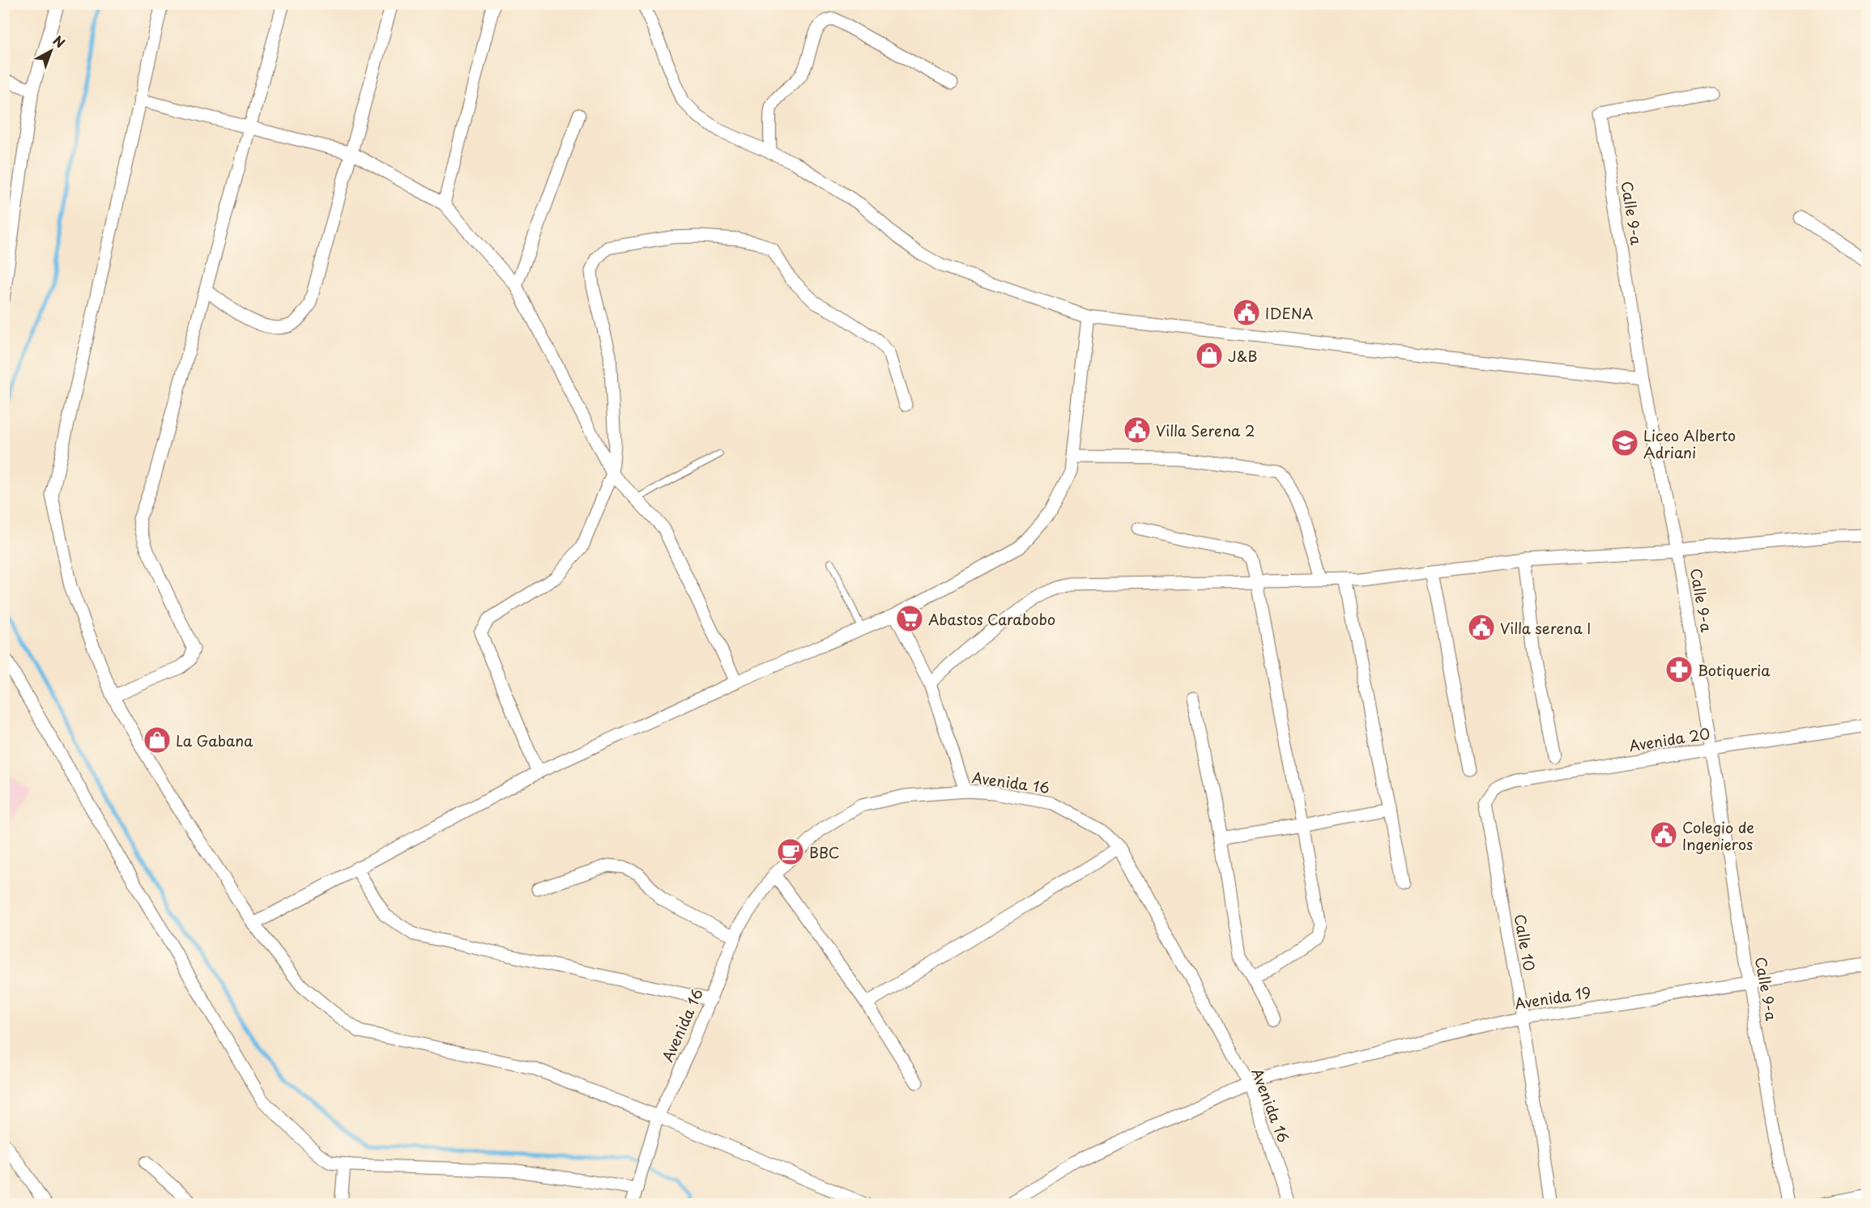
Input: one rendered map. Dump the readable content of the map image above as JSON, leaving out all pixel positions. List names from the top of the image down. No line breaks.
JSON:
{"streets":{"street":["Calle 9-a","Avenida 20","Avenida 16","Calle 10","Avenida 19"]},"crossings":[["Calle 9-a","Avenida 20"],["Calle 9-a","Avenida 19"],["Avenida 20","Calle 10"],["Avenida 16","Avenida 19"],["Calle 10","Avenida 19"]],"places":{"public building":["IDENA","Villa Serena 2","Villa serena I","Colegio de Ingenieros"],"shop":["J&B","La Gabana"],"school or university":["Liceo Alberto Adriani"],"supermarket":["Abastos Carabobo"],"pharmacy":["Botiqueria"],"cafe":["BBC"]},"north":"top right"}
